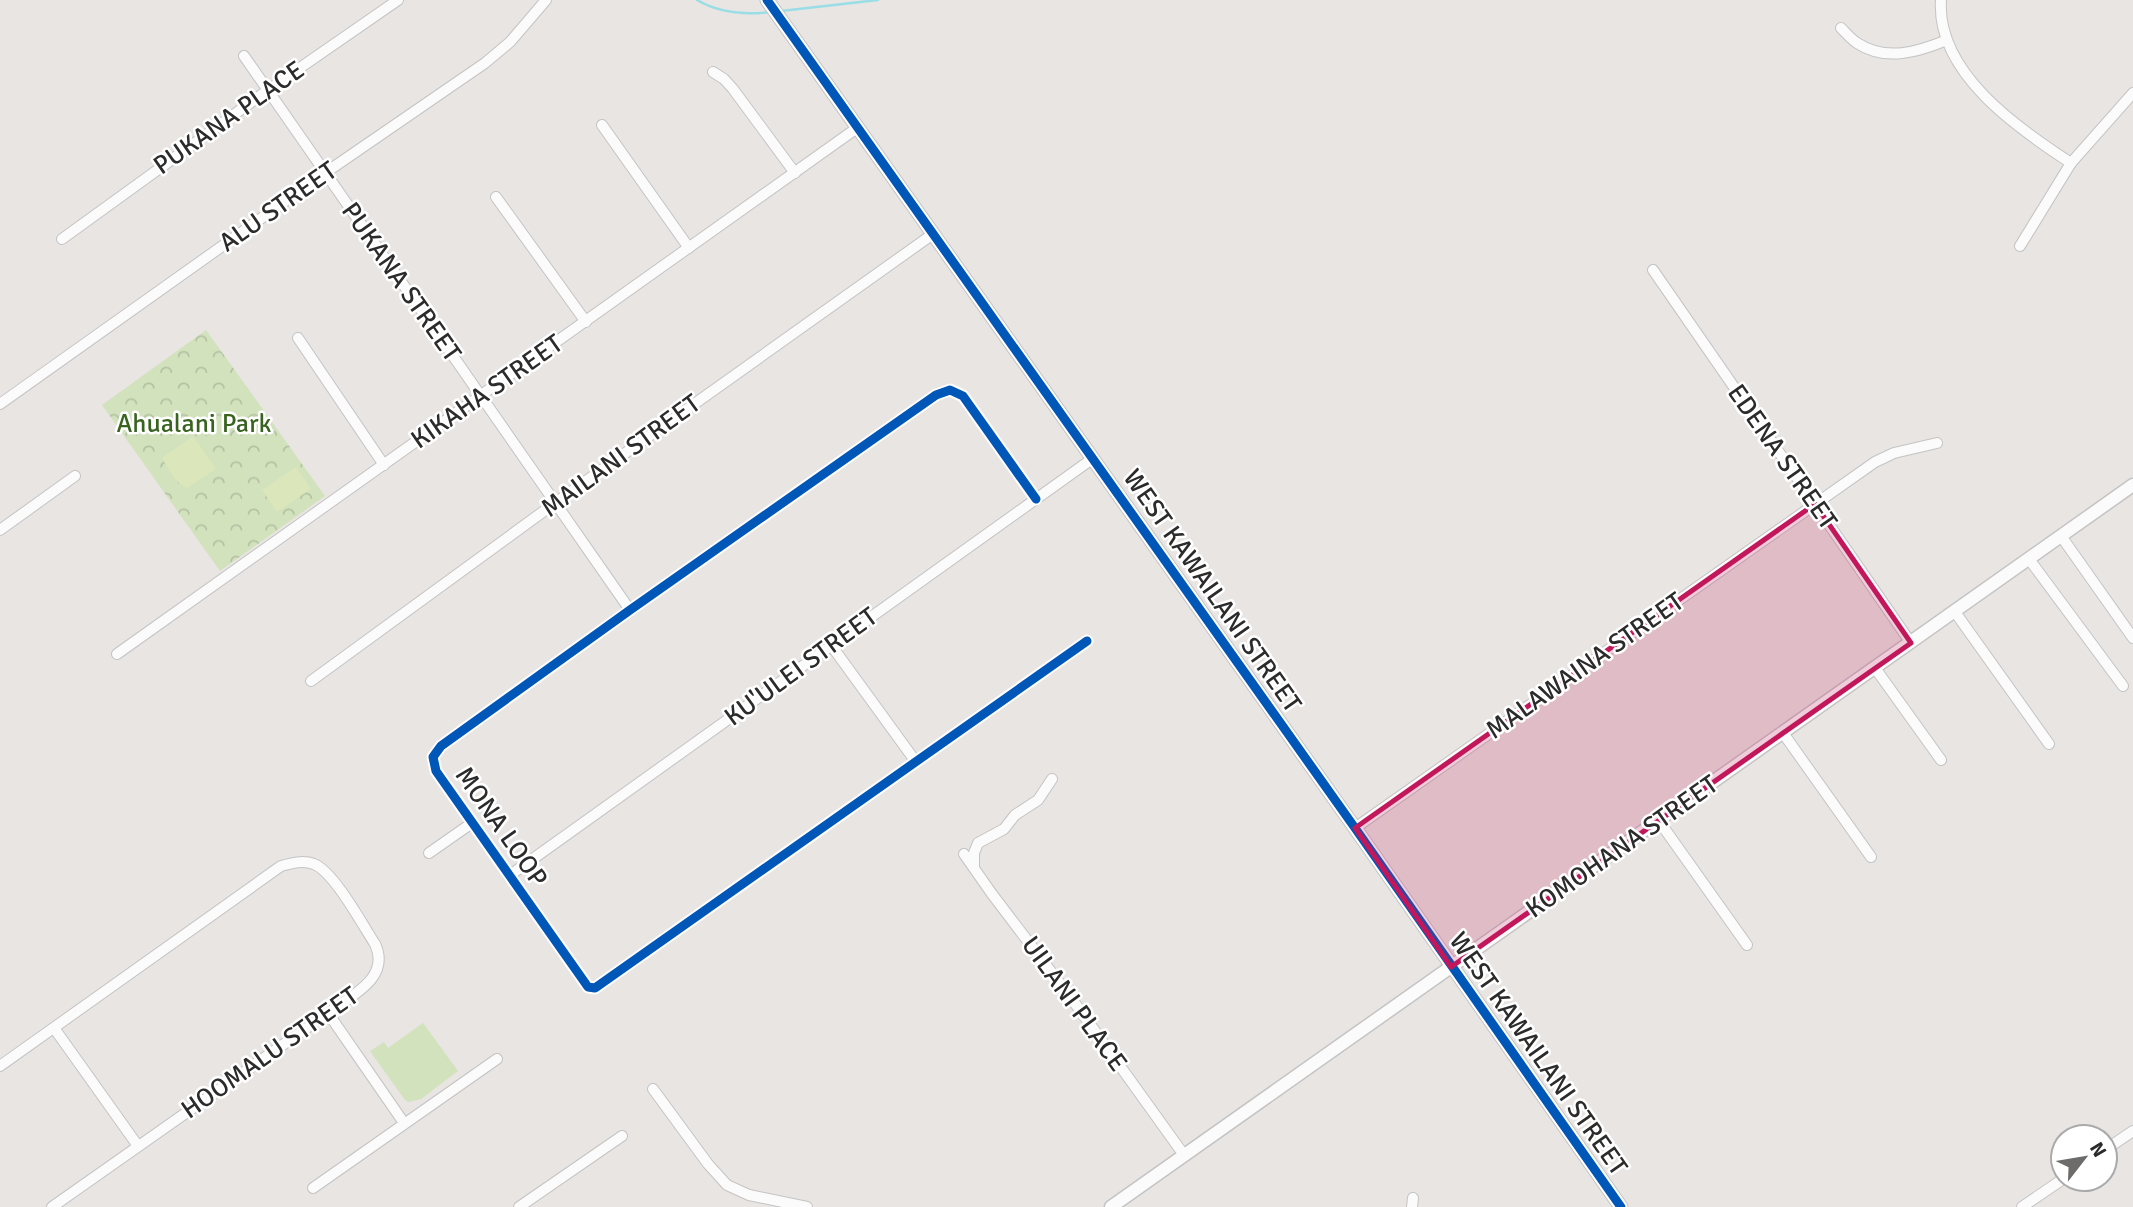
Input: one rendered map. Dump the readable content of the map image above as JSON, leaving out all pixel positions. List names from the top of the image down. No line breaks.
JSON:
{"streets":{"street":["PUKANA PLACE","ALU STREET","PUKANA STREET","KIKAHA STREET","MAILANI STREET","EDENA STREET","WEST KAWAILANI STREET","MALAWAINA STREET","KU'ULEI STREET","MONA LOOP","KOMOHANA STREET","UILANI PLACE","HOOMALU STREET"]},"crossings":[["PUKANA PLACE","PUKANA STREET"],["ALU STREET","PUKANA STREET"],["PUKANA STREET","KIKAHA STREET"],["PUKANA STREET","MAILANI STREET"],["PUKANA STREET","MONA LOOP"],["KIKAHA STREET","WEST KAWAILANI STREET"],["MAILANI STREET","WEST KAWAILANI STREET"],["EDENA STREET","MALAWAINA STREET"],["EDENA STREET","KOMOHANA STREET"],["WEST KAWAILANI STREET","MALAWAINA STREET"],["WEST KAWAILANI STREET","KU'ULEI STREET"],["WEST KAWAILANI STREET","KOMOHANA STREET"],["KU'ULEI STREET","MONA LOOP"],["KOMOHANA STREET","UILANI PLACE"]],"parks":["Ahualani Park"],"north":"top right"}
